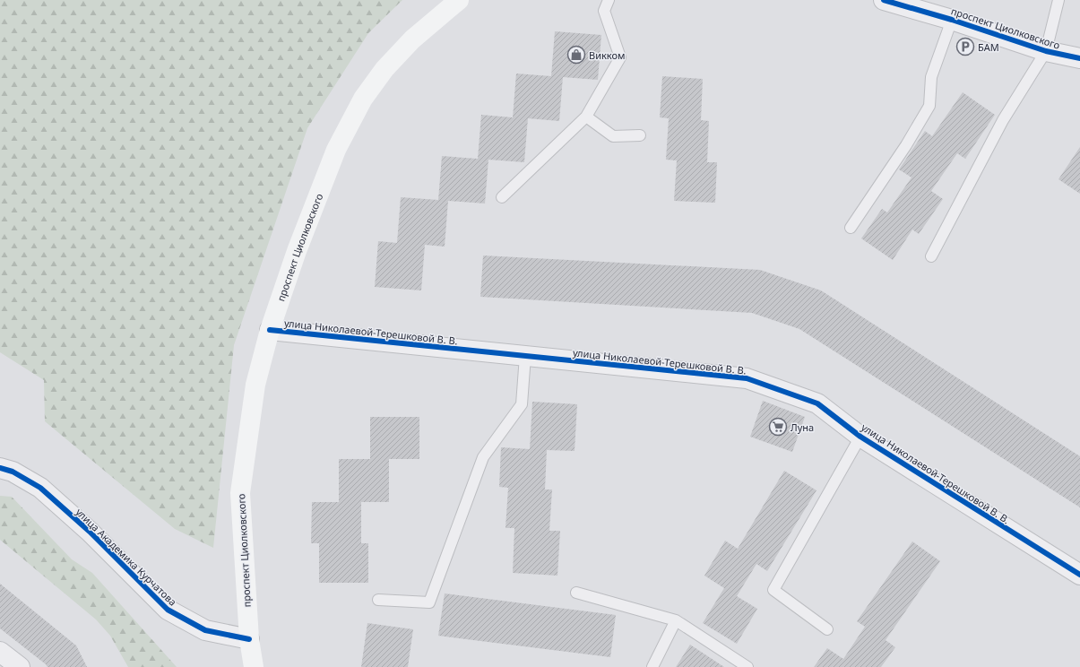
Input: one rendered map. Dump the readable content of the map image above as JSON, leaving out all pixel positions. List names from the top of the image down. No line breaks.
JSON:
{"streets":{"main road":["проспект Циолковского"],"street":["улица Николаевой-Терешковой В. В.","улица Академика Курчатова"]},"crossings":[["проспект Циолковского","улица Николаевой-Терешковой В. В."],["проспект Циолковского","улица Академика Курчатова"]],"places":{"parking":["БАМ"],"shop":["Викком"],"supermarket":["Луна"]}}
